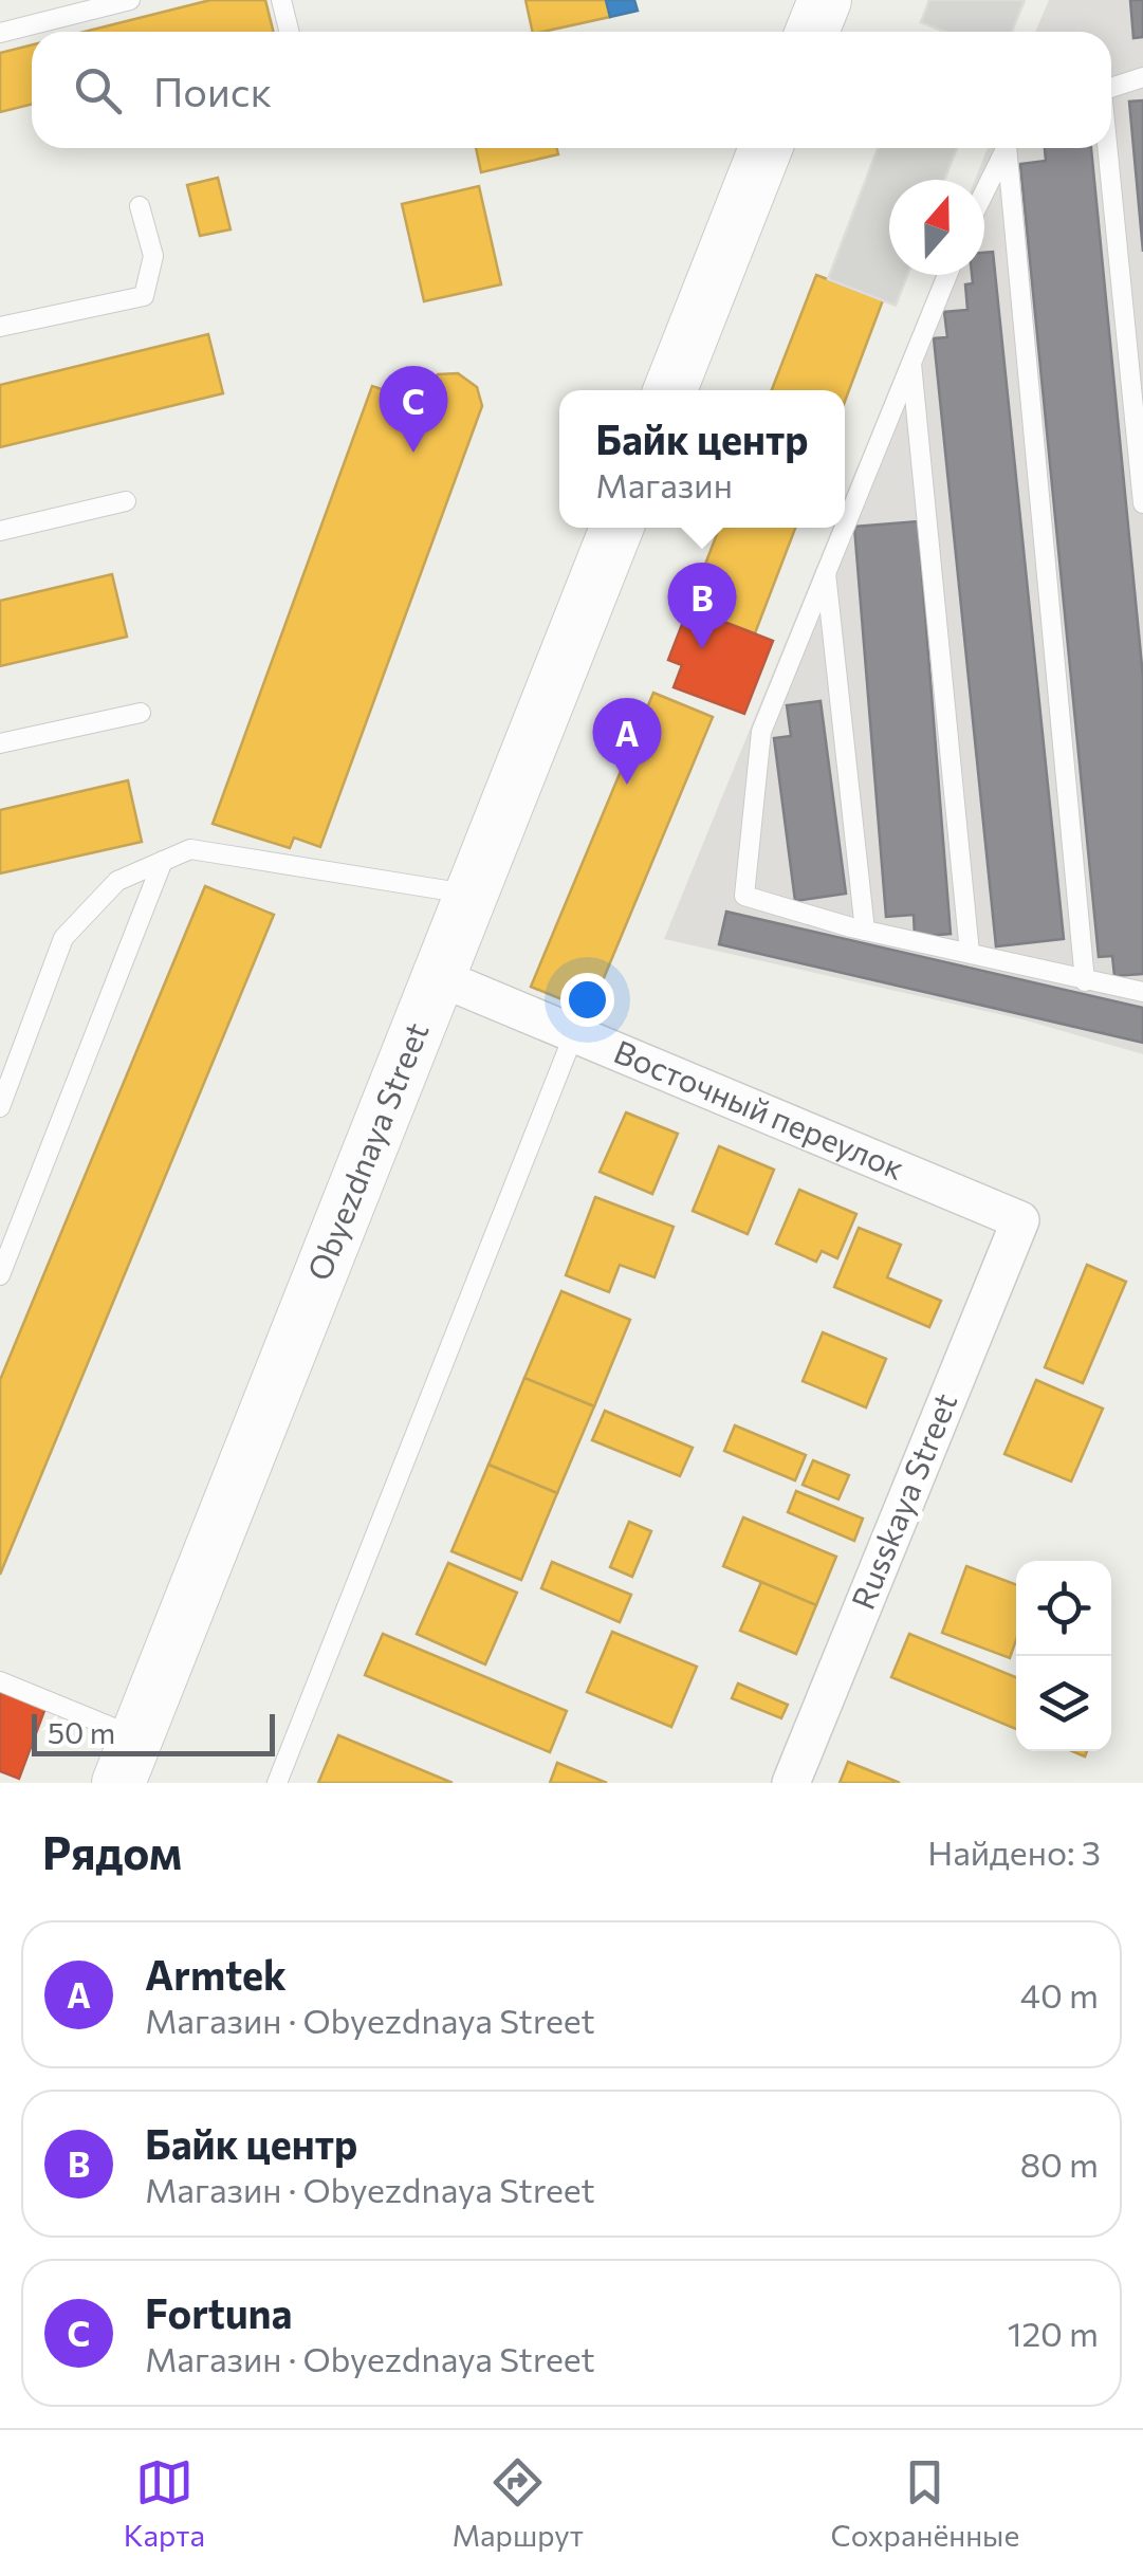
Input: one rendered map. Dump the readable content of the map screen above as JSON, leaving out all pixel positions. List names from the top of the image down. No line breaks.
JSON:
{"streets":{"main road":["Obyezdnaya Street"],"street":["Восточный переулок","Russkaya Street"]},"crossings":[["Восточный переулок","Obyezdnaya Street"],["Восточный переулок","Russkaya Street"]],"scale_bar":"50 m","north":"top","page":{"search":"Поиск","pins":["C","B","A"],"popup":["Байк центр","Магазин"],"scale":"50 m","heading":["Рядом","Найдено: 3"],"list":[{"mark":"A","name":"Armtek","note":"Магазин · Obyezdnaya Street","value":"40 m"},{"mark":"B","name":"Байк центр","note":"Магазин · Obyezdnaya Street","value":"80 m"},{"mark":"C","name":"Fortuna","note":"Магазин · Obyezdnaya Street","value":"120 m"}],"nav":["Карта","Маршрут","Сохранённые"]}}
